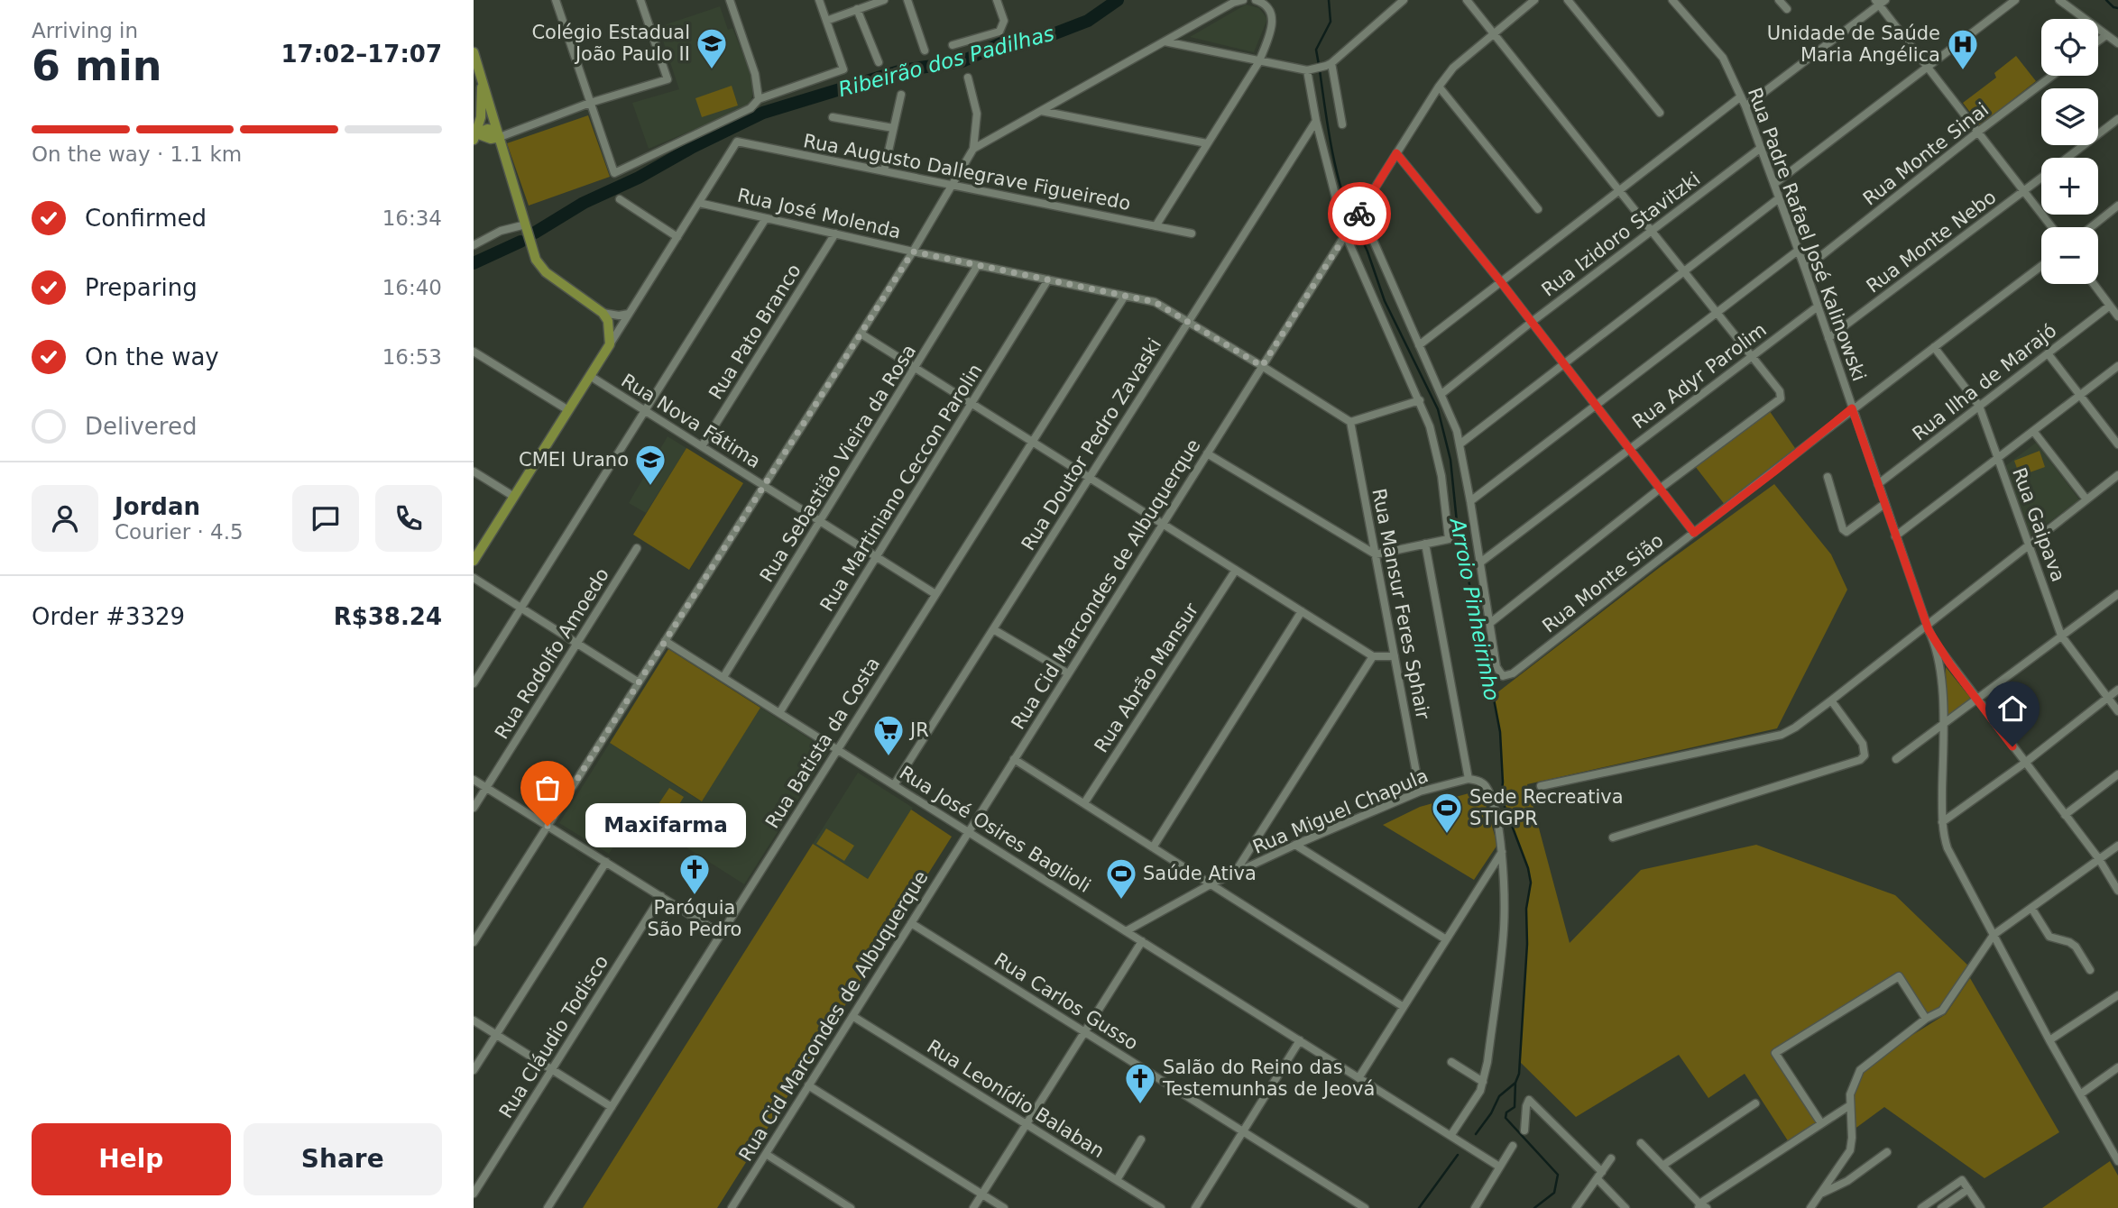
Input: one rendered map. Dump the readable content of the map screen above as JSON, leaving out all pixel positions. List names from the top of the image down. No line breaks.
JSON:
{"streets":{"street":["Rua Monte Sinai","Rua Augusto Dallegrave Figueiredo","Rua José Molenda","Rua Izidoro Stavitzki","Rua Padre Rafael José Kalinowski","Rua Monte Nebo","Rua Pato Branco","Rua Adyr Parolim","Rua Ilha de Marajó","Rua Nova Fátima","Rua Doutor Pedro Zavaski","Rua Sebastião Vieira da Rosa","Rua Martiniano Ceccon Parolin","Rua Gaipava","Rua Monte Sião","Rua Cid Marcondes de Albuquerque","Rua Mansur Feres Sphair","Rua Rodolfo Amoedo","Rua Abrão Mansur","Rua Batista da Costa","Rua Miguel Chapula","Rua José Osires Baglioli","Rua Carlos Gusso","Rua Cláudio Todisco","Rua Leonídio Balaban"]},"crossings":[["Rua Monte Sinai","Rua Padre Rafael José Kalinowski"],["Rua Augusto Dallegrave Figueiredo","Rua José Molenda"],["Rua José Molenda","Rua Pato Branco"],["Rua José Molenda","Rua Doutor Pedro Zavaski"],["Rua José Molenda","Rua Sebastião Vieira da Rosa"],["Rua José Molenda","Rua Martiniano Ceccon Parolin"],["Rua José Molenda","Rua Batista da Costa"],["Rua Izidoro Stavitzki","Rua Padre Rafael José Kalinowski"],["Rua Padre Rafael José Kalinowski","Rua Monte Nebo"],["Rua Padre Rafael José Kalinowski","Rua Adyr Parolim"],["Rua Padre Rafael José Kalinowski","Rua Ilha de Marajó"],["Rua Padre Rafael José Kalinowski","Rua Monte Sião"],["Rua Pato Branco","Rua Nova Fátima"],["Rua Ilha de Marajó","Rua Gaipava"],["Rua Nova Fátima","Rua Sebastião Vieira da Rosa"],["Rua Nova Fátima","Rua Martiniano Ceccon Parolin"],["Rua Nova Fátima","Rua Batista da Costa"],["Rua Doutor Pedro Zavaski","Rua José Osires Baglioli"],["Rua Sebastião Vieira da Rosa","Rua José Osires Baglioli"],["Rua Martiniano Ceccon Parolin","Rua José Osires Baglioli"],["Rua Gaipava","Rua Monte Sião"],["Rua Cid Marcondes de Albuquerque","Rua José Osires Baglioli"],["Rua Cid Marcondes de Albuquerque","Rua Carlos Gusso"],["Rua Cid Marcondes de Albuquerque","Rua Leonídio Balaban"],["Rua Mansur Feres Sphair","Rua Miguel Chapula"],["Rua Batista da Costa","Rua José Osires Baglioli"],["Rua Miguel Chapula","Rua José Osires Baglioli"]],"water":["Ribeirão dos Padilhas","Arroio Pinheirinho"],"places":{"school or university":["Colégio Estadual João Paulo II","CMEI Urano"],"hospital":["Unidade de Saúde Maria Angélica"],"supermarket":["JR"],"other":["Maxifarma"],"sports":["Sede Recreativa STIGPR","Saúde Ativa"],"church":["Paróquia São Pedro","Salão do Reino das Testemunhas de Jeová"]},"page":{"heading":["6 min","Arriving in","17:02–17:07"],"panel":["Jordan","Courier · 4.5","Order #3329","R$38.24"],"map_buttons":["+","−"],"bar":"On the way · 1.1 km","list":[["Confirmed","16:34"],["Preparing","16:40"],["On the way","16:53"],"Delivered"],"bubble":"Maxifarma","buttons":["Help","Share"]}}
